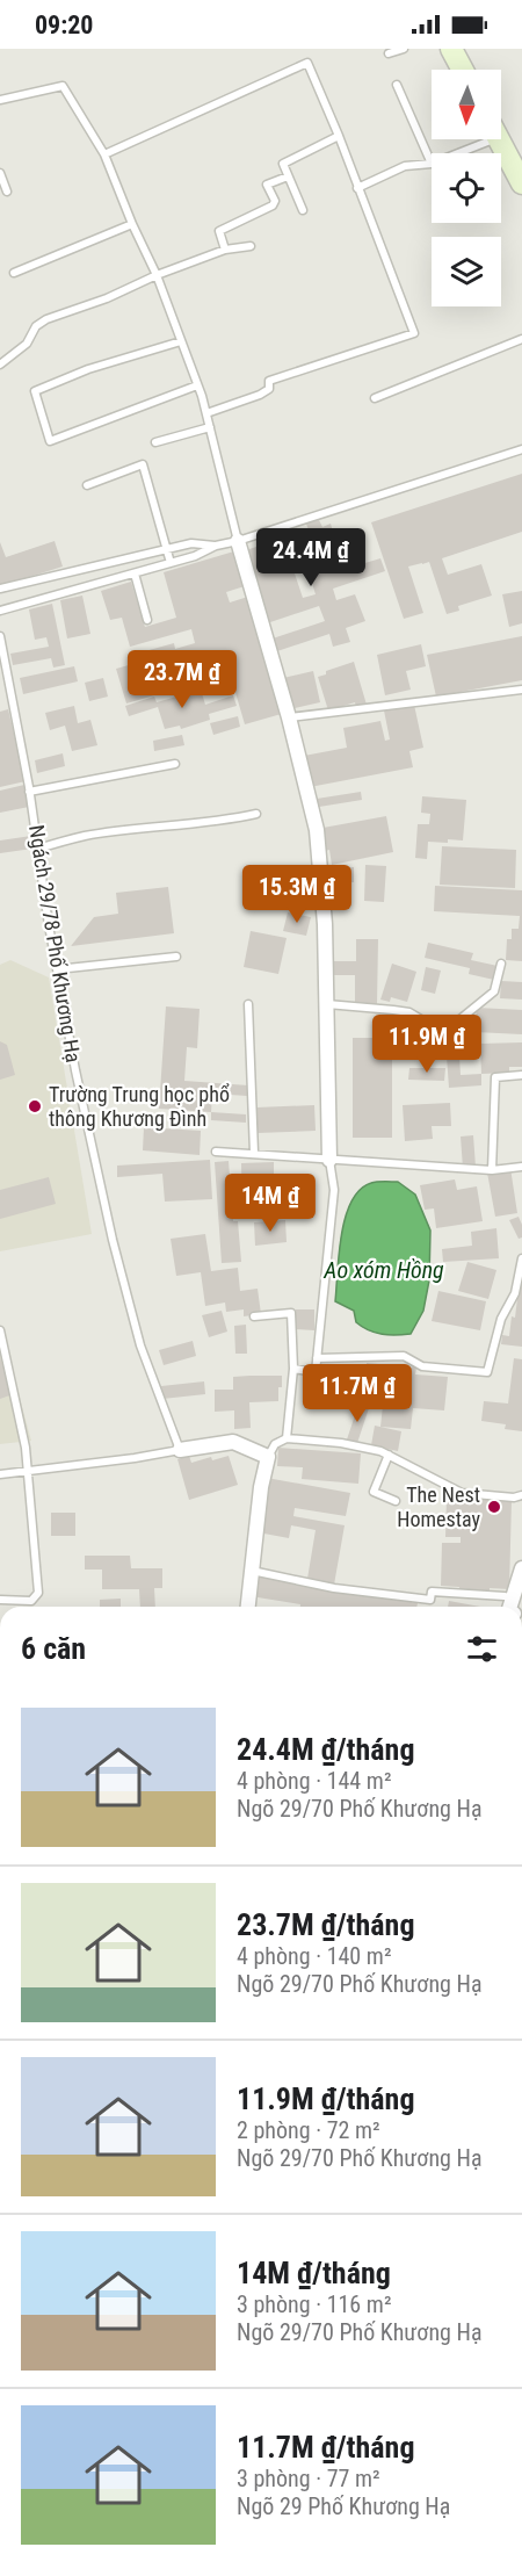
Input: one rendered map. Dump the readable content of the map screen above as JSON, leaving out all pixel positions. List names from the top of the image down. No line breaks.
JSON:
{"streets":{"lane":["Ngách 29/78 Phố Khương Hạ"]},"water":["Ao xóm Hồng"],"places":["Trường Trung học phổ thông Khương Đình","The Nest Homestay"],"north":"bottom","page":{"status":"09:20","price":["24.4M ₫","23.7M ₫","15.3M ₫","11.9M ₫","14M ₫","11.7M ₫"],"heading":"6 căn","list":[{"name":"24.4M ₫/tháng","note":"4 phòng · 144 m² · Ngõ 29/70 Phố Khương Hạ"},{"name":"23.7M ₫/tháng","note":"4 phòng · 140 m² · Ngõ 29/70 Phố Khương Hạ"},{"name":"11.9M ₫/tháng","note":"2 phòng · 72 m² · Ngõ 29/70 Phố Khương Hạ"},{"name":"14M ₫/tháng","note":"3 phòng · 116 m² · Ngõ 29/70 Phố Khương Hạ"},{"name":"11.7M ₫/tháng","note":"3 phòng · 77 m² · Ngõ 29 Phố Khương Hạ"}]}}
